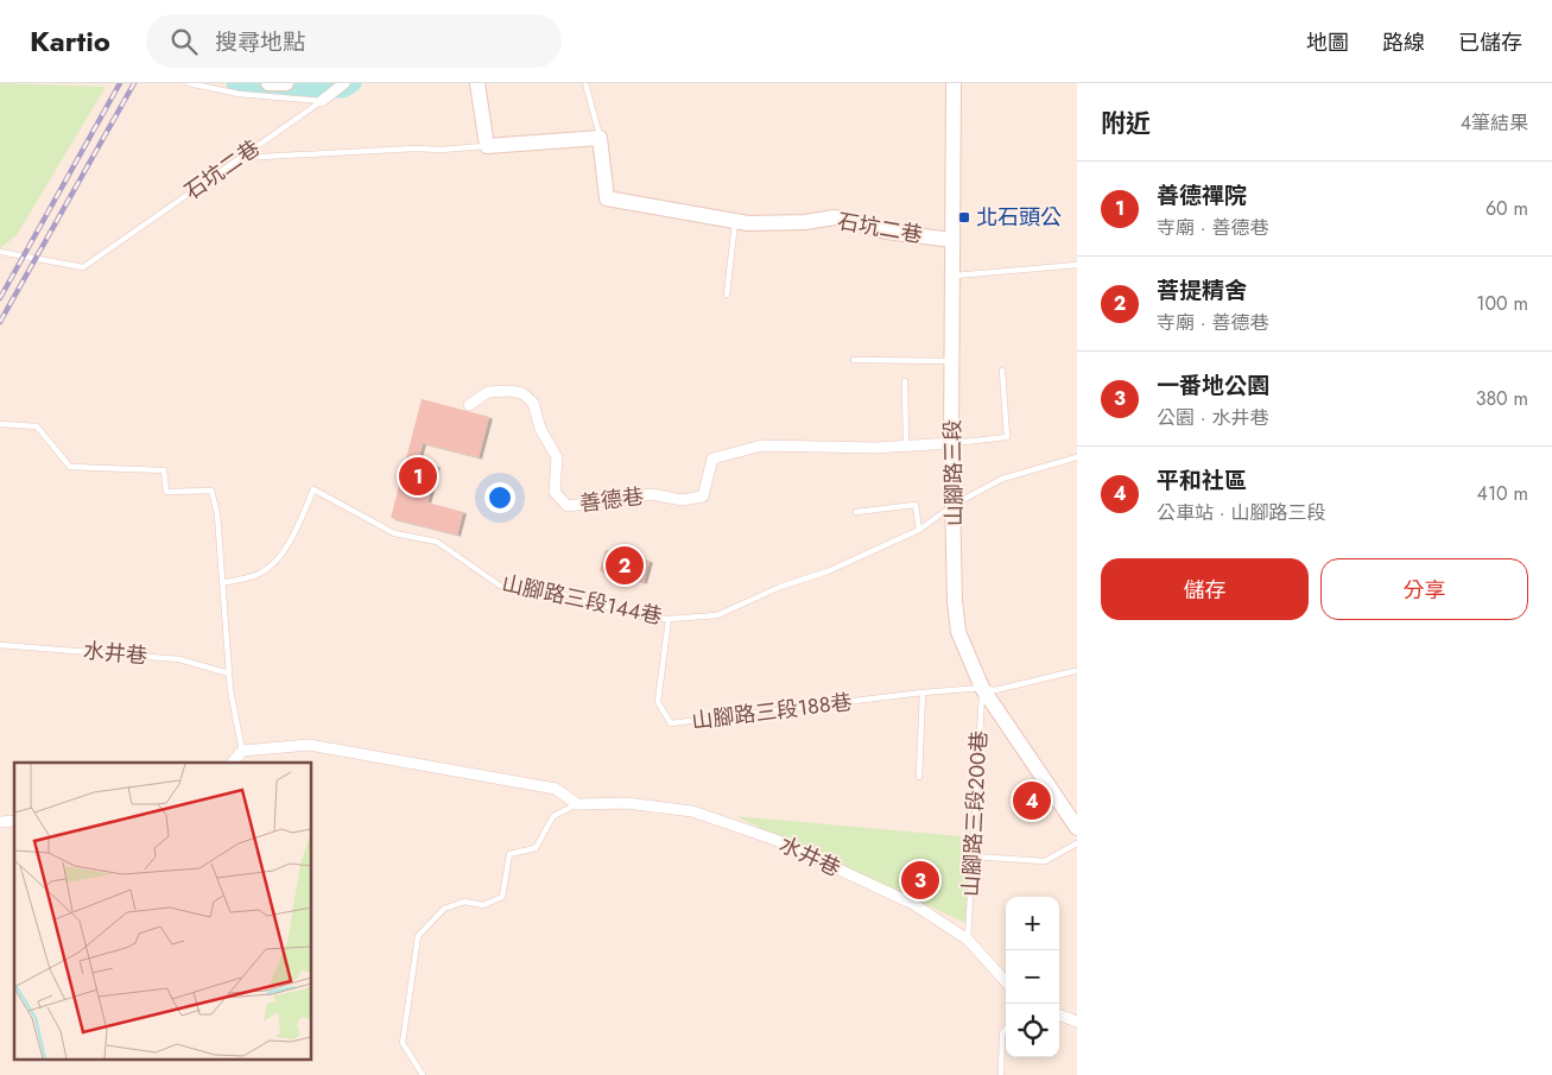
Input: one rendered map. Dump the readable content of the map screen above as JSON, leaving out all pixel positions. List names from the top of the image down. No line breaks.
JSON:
{"streets":{"main road":["石坑二巷","山腳路三段"],"street":["善德巷","水井巷"],"lane":["山腳路三段144巷","山腳路三段188巷","山腳路三段200巷"]},"crossings":[["石坑二巷","山腳路三段"],["山腳路三段","善德巷"],["山腳路三段","山腳路三段144巷"],["山腳路三段","山腳路三段188巷"],["山腳路三段","山腳路三段200巷"],["山腳路三段144巷","山腳路三段188巷"],["水井巷","山腳路三段200巷"],["山腳路三段188巷","山腳路三段200巷"]],"places":{"transit":["北石頭公"]},"page":{"header":"Kartio","search":"搜尋地點","nav":["地圖","路線","已儲存"],"heading":["附近","4筆結果"],"list":[{"mark":"1","name":"善德禪院","note":"寺廟 · 善德巷","value":"60 m"},{"mark":"2","name":"菩提精舍","note":"寺廟 · 善德巷","value":"100 m"},{"mark":"3","name":"一番地公園","note":"公園 · 水井巷","value":"380 m"},{"mark":"4","name":"平和社區","note":"公車站 · 山腳路三段","value":"410 m"}],"pins":["1","2","4","3"],"buttons":["儲存","分享"],"map_buttons":["+","−"]}}
